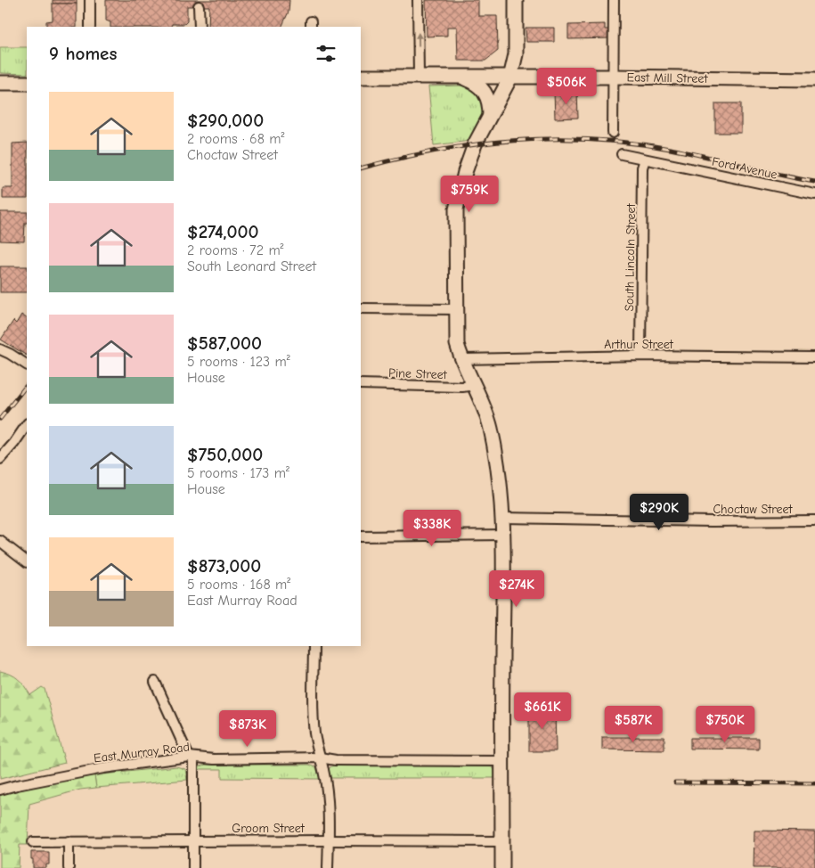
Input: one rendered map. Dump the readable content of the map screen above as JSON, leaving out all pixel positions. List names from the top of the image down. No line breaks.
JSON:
{"streets":{"main road":["East Mill Street"],"street":["Ford Avenue","South Lincoln Street","Arthur Street","Pine Street","Choctaw Street","East Murray Road","Groom Street"]},"crossings":[["Ford Avenue","South Lincoln Street"],["South Lincoln Street","Arthur Street"]],"page":{"heading":"9 homes","price":["$506K","$759K","$290K","$338K","$274K","$661K","$587K","$750K","$873K"],"list":[{"name":"$290,000","note":"2 rooms · 68 m² · Choctaw Street"},{"name":"$274,000","note":"2 rooms · 72 m² · South Leonard Street"},{"name":"$587,000","note":"5 rooms · 123 m² · House"},{"name":"$750,000","note":"5 rooms · 173 m² · House"},{"name":"$873,000","note":"5 rooms · 168 m² · East Murray Road"}]}}
